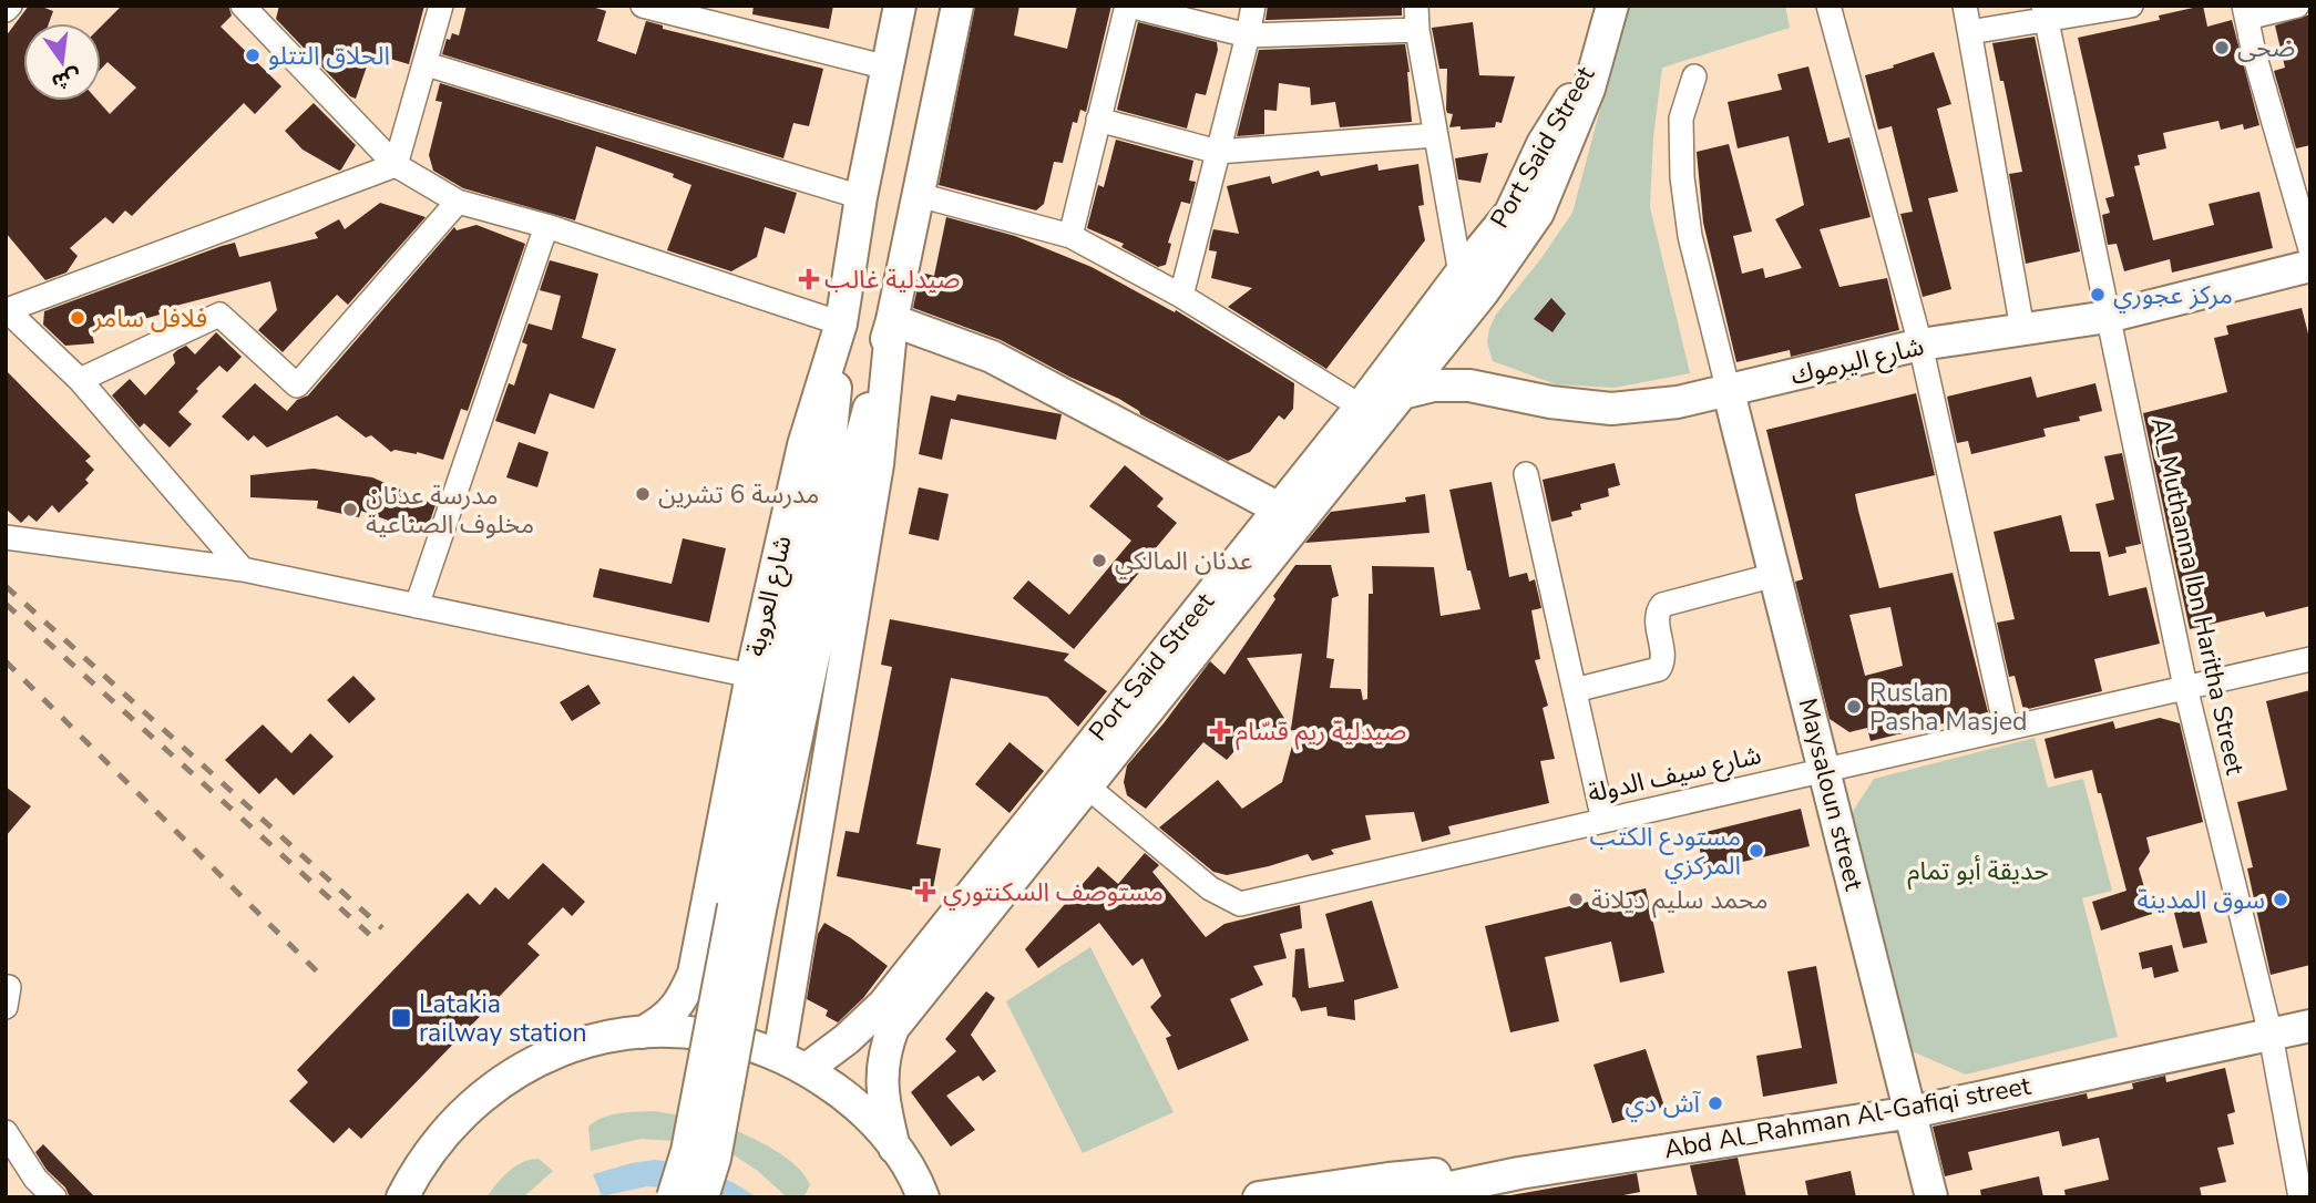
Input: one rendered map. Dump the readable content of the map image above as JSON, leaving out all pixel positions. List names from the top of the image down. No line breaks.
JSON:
{"streets":{"main road":["Port Said Street","شارع اليرموك","شارع العروبة","Maysaloun street","Abd Al_Rahman Al-Gafiqi street"],"street":["Al_Muthanna Ibn Haritha Street","شارع سيف الدولة"]},"crossings":[["شارع اليرموك","Al_Muthanna Ibn Haritha Street"],["شارع اليرموك","Maysaloun street"],["Al_Muthanna Ibn Haritha Street","شارع سيف الدولة"],["Al_Muthanna Ibn Haritha Street","Abd Al_Rahman Al-Gafiqi street"],["شارع سيف الدولة","Maysaloun street"],["Maysaloun street","Abd Al_Rahman Al-Gafiqi street"]],"parks":["حديقة أبو تمام"],"places":{"other":["ضحى","الحلاق التتلو","مركز عجوري","فلافل سامر","مدرسة 6 تشرين","مدرسة عدنان مخلوف الصناعية","عدنان المالكي","Ruslan Pasha Masjed","مستودع الكتب المركزي","محمد سليم ديلانة","سوق المدينة","آش دي"],"health":["صيدلية غالب","صيدلية ريم قسّام","مستوصف السكنتوري"],"transit":["Latakia railway station"]},"north":"bottom"}
